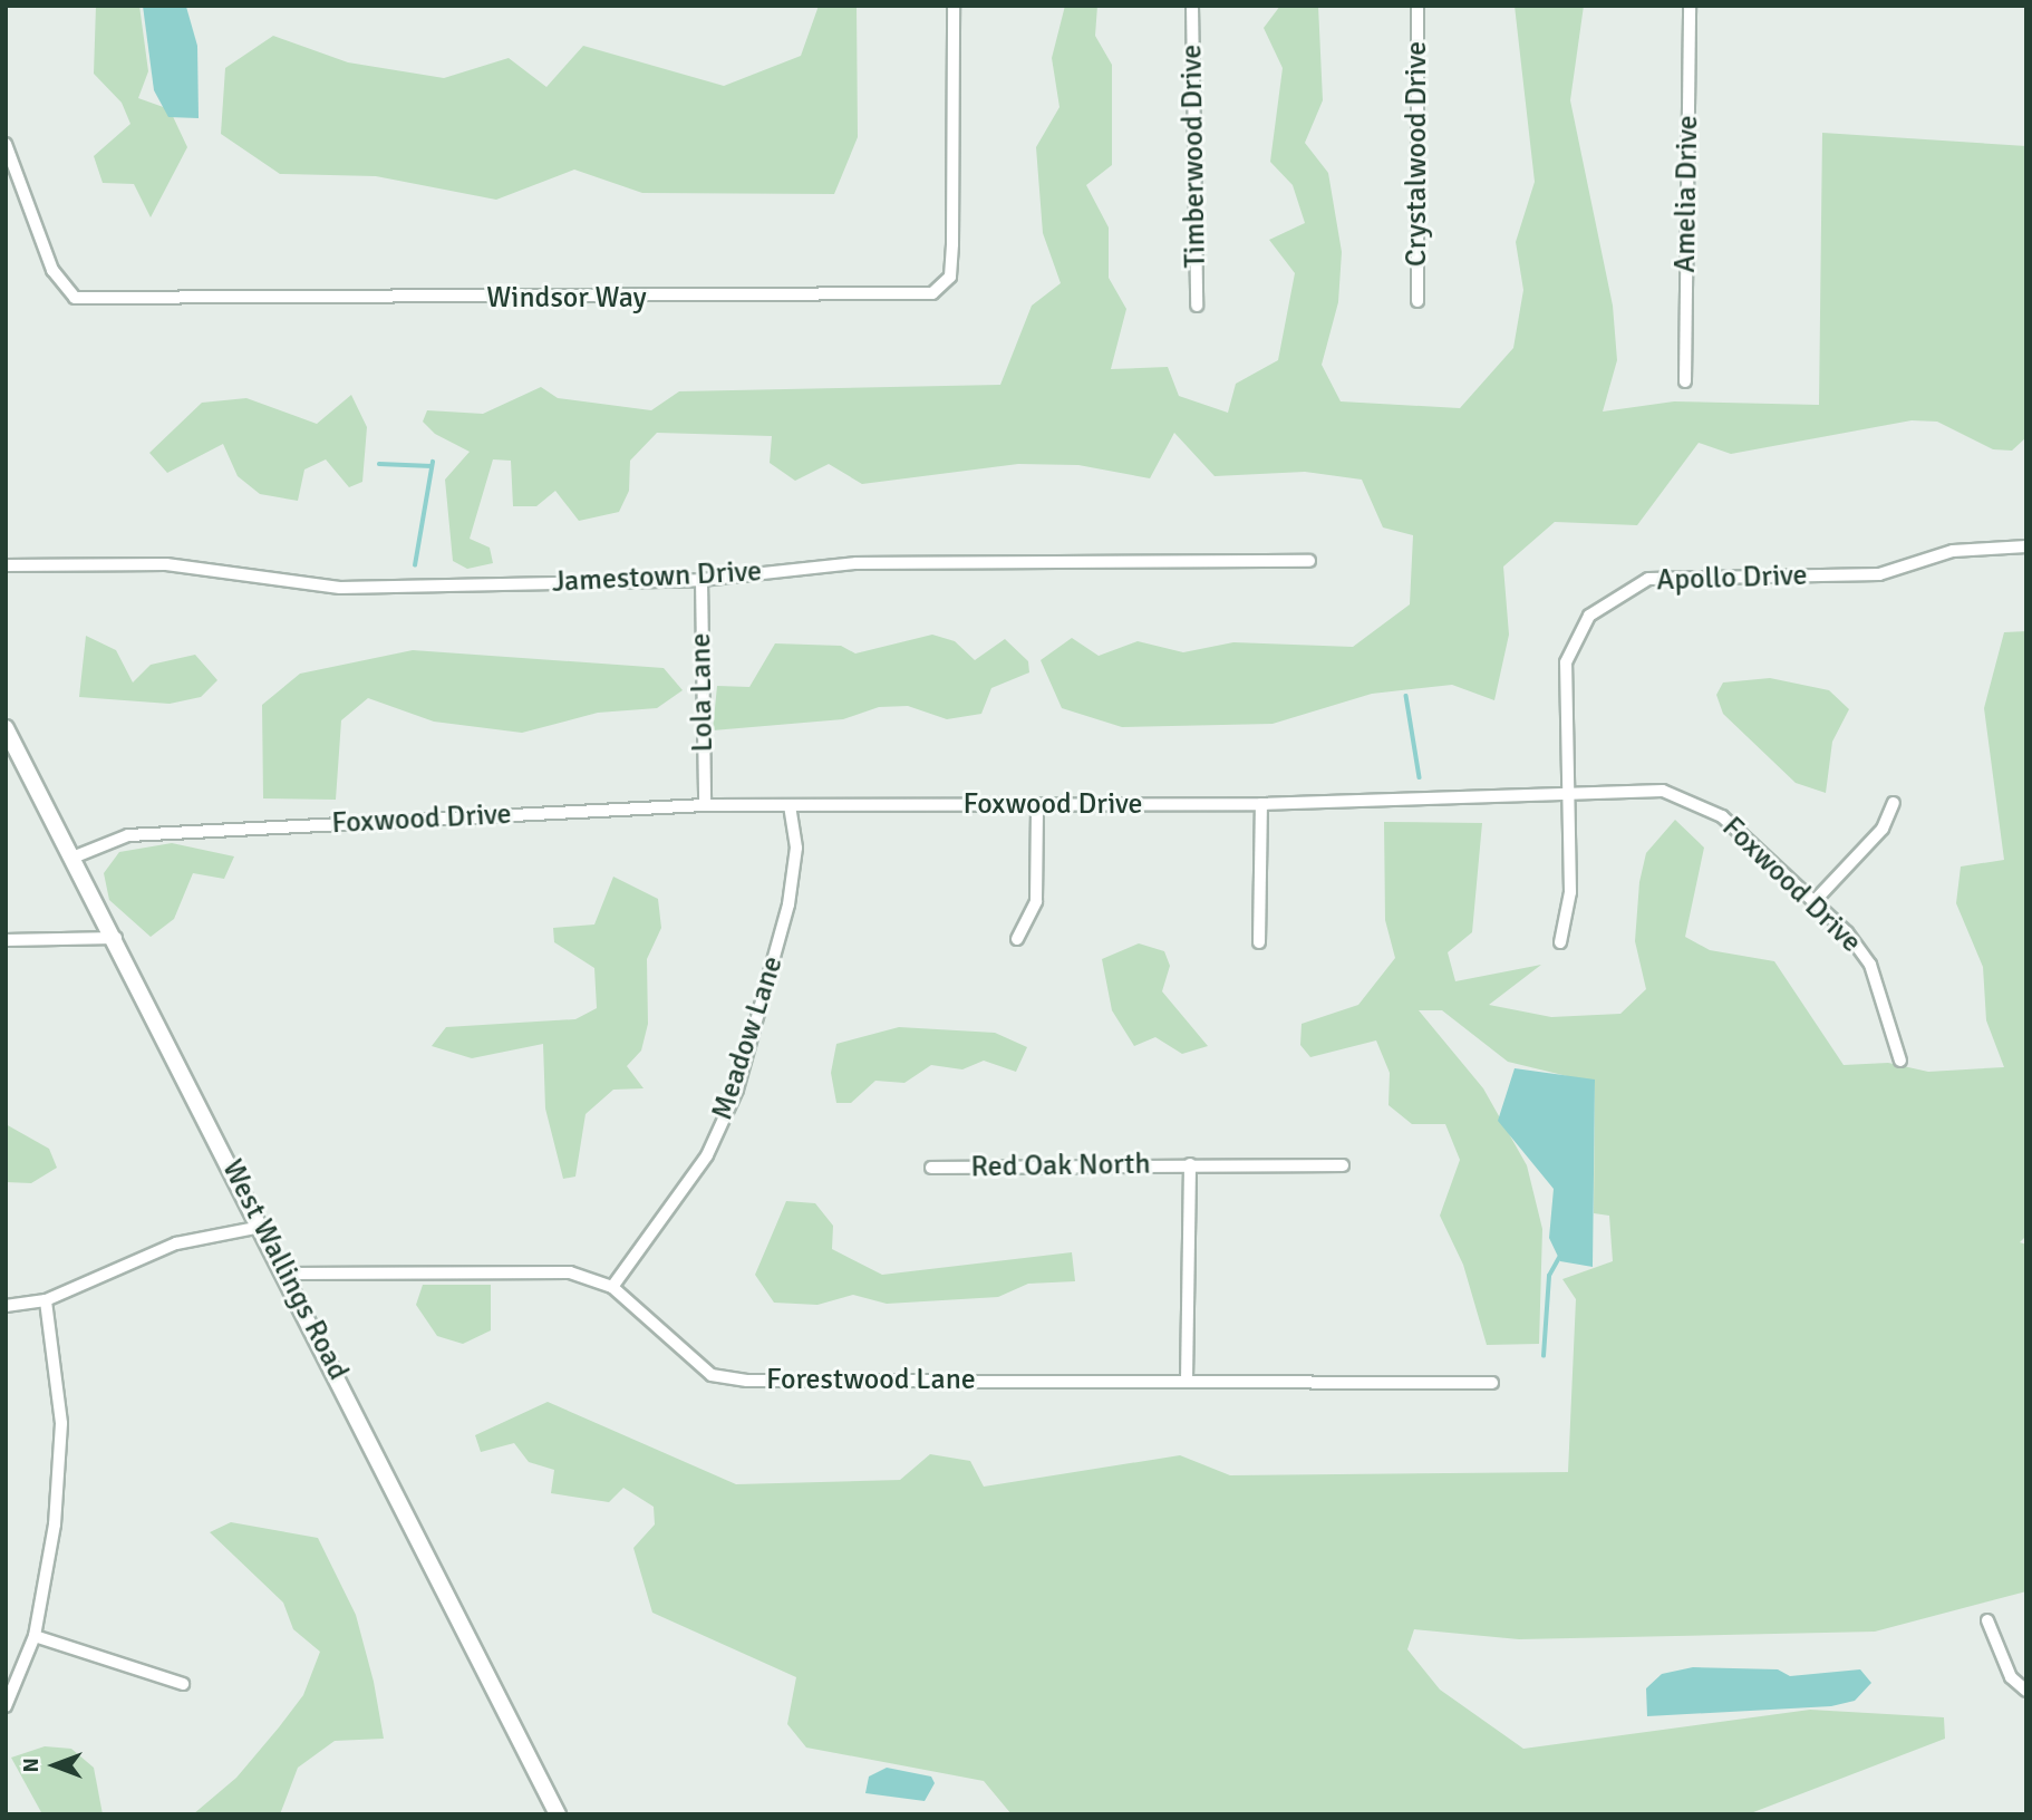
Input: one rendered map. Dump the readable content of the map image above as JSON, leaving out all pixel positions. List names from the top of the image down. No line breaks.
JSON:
{"streets":{"street":["Crystalwood Drive","Timberwood Drive","Amelia Drive","Windsor Way","Jamestown Drive","Apollo Drive","Lola Lane","Foxwood Drive","Meadow Lane","Red Oak North","West Wallings Road","Forestwood Lane"]},"crossings":[["Jamestown Drive","Lola Lane"],["Apollo Drive","Foxwood Drive"],["Lola Lane","Foxwood Drive"],["Foxwood Drive","Meadow Lane"],["Foxwood Drive","West Wallings Road"],["Meadow Lane","Forestwood Lane"],["West Wallings Road","Forestwood Lane"]],"north":"left"}
